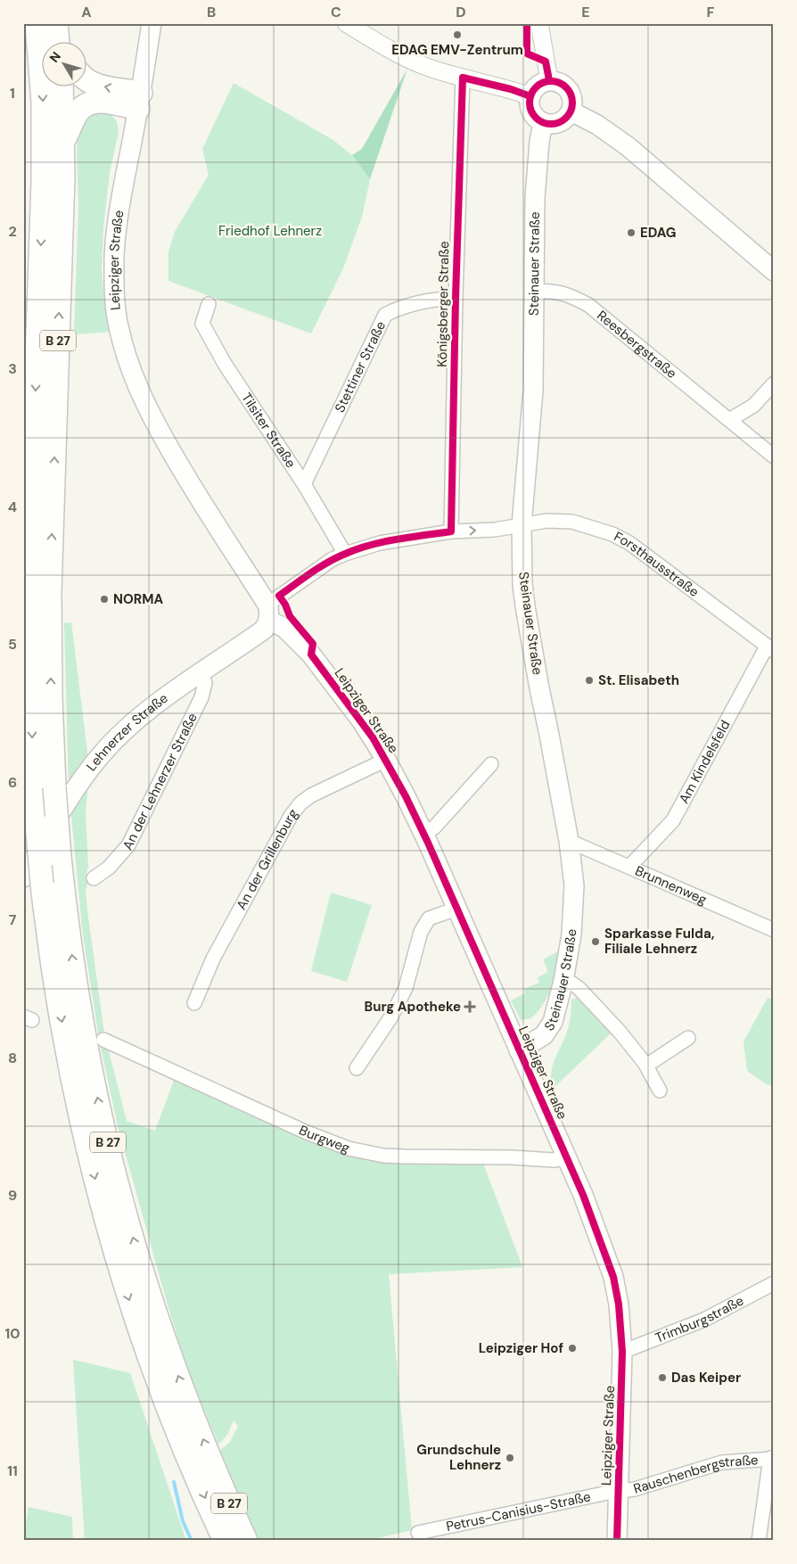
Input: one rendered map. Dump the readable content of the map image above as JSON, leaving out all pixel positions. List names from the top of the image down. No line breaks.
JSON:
{"streets":{"highway":["B 27"],"main road":["Leipziger Straße","Steinauer Straße","Lehnerzer Straße"],"street":["Königsberger Straße","Reesbergstraße","Stettiner Straße","Tilsiter Straße","Forsthausstraße","Am Kindelsfeld","An der Lehnerzer Straße","An der Grillenburg","Brunnenweg","Burgweg","Trimburgstraße","Rauschenbergstraße","Petrus-Canisius-Straße"]},"crossings":[["Leipziger Straße","Steinauer Straße"],["Leipziger Straße","Forsthausstraße"],["Leipziger Straße","Lehnerzer Straße"],["Leipziger Straße","An der Grillenburg"],["Leipziger Straße","Burgweg"],["Leipziger Straße","Trimburgstraße"],["Leipziger Straße","Rauschenbergstraße"],["Leipziger Straße","Petrus-Canisius-Straße"],["Steinauer Straße","Reesbergstraße"],["Steinauer Straße","Forsthausstraße"],["Steinauer Straße","Brunnenweg"],["Königsberger Straße","Stettiner Straße"],["Königsberger Straße","Forsthausstraße"],["B 27","Lehnerzer Straße"],["Stettiner Straße","Tilsiter Straße"],["Tilsiter Straße","Forsthausstraße"],["Forsthausstraße","Lehnerzer Straße"],["Forsthausstraße","Am Kindelsfeld"],["Lehnerzer Straße","An der Lehnerzer Straße"],["Am Kindelsfeld","Brunnenweg"],["Rauschenbergstraße","Petrus-Canisius-Straße"]],"parks":["Friedhof Lehnerz"],"places":{"other":["EDAG EMV-Zentrum","EDAG","NORMA","St. Elisabeth","Sparkasse Fulda, Filiale Lehnerz","Leipziger Hof","Das Keiper","Grundschule Lehnerz"],"health":["Burg Apotheke"]},"north":"top left","grid":{"columns":["A","B","C","D","E","F"],"rows":["1","2","3","4","5","6","7","8","9","10","11"]}}
